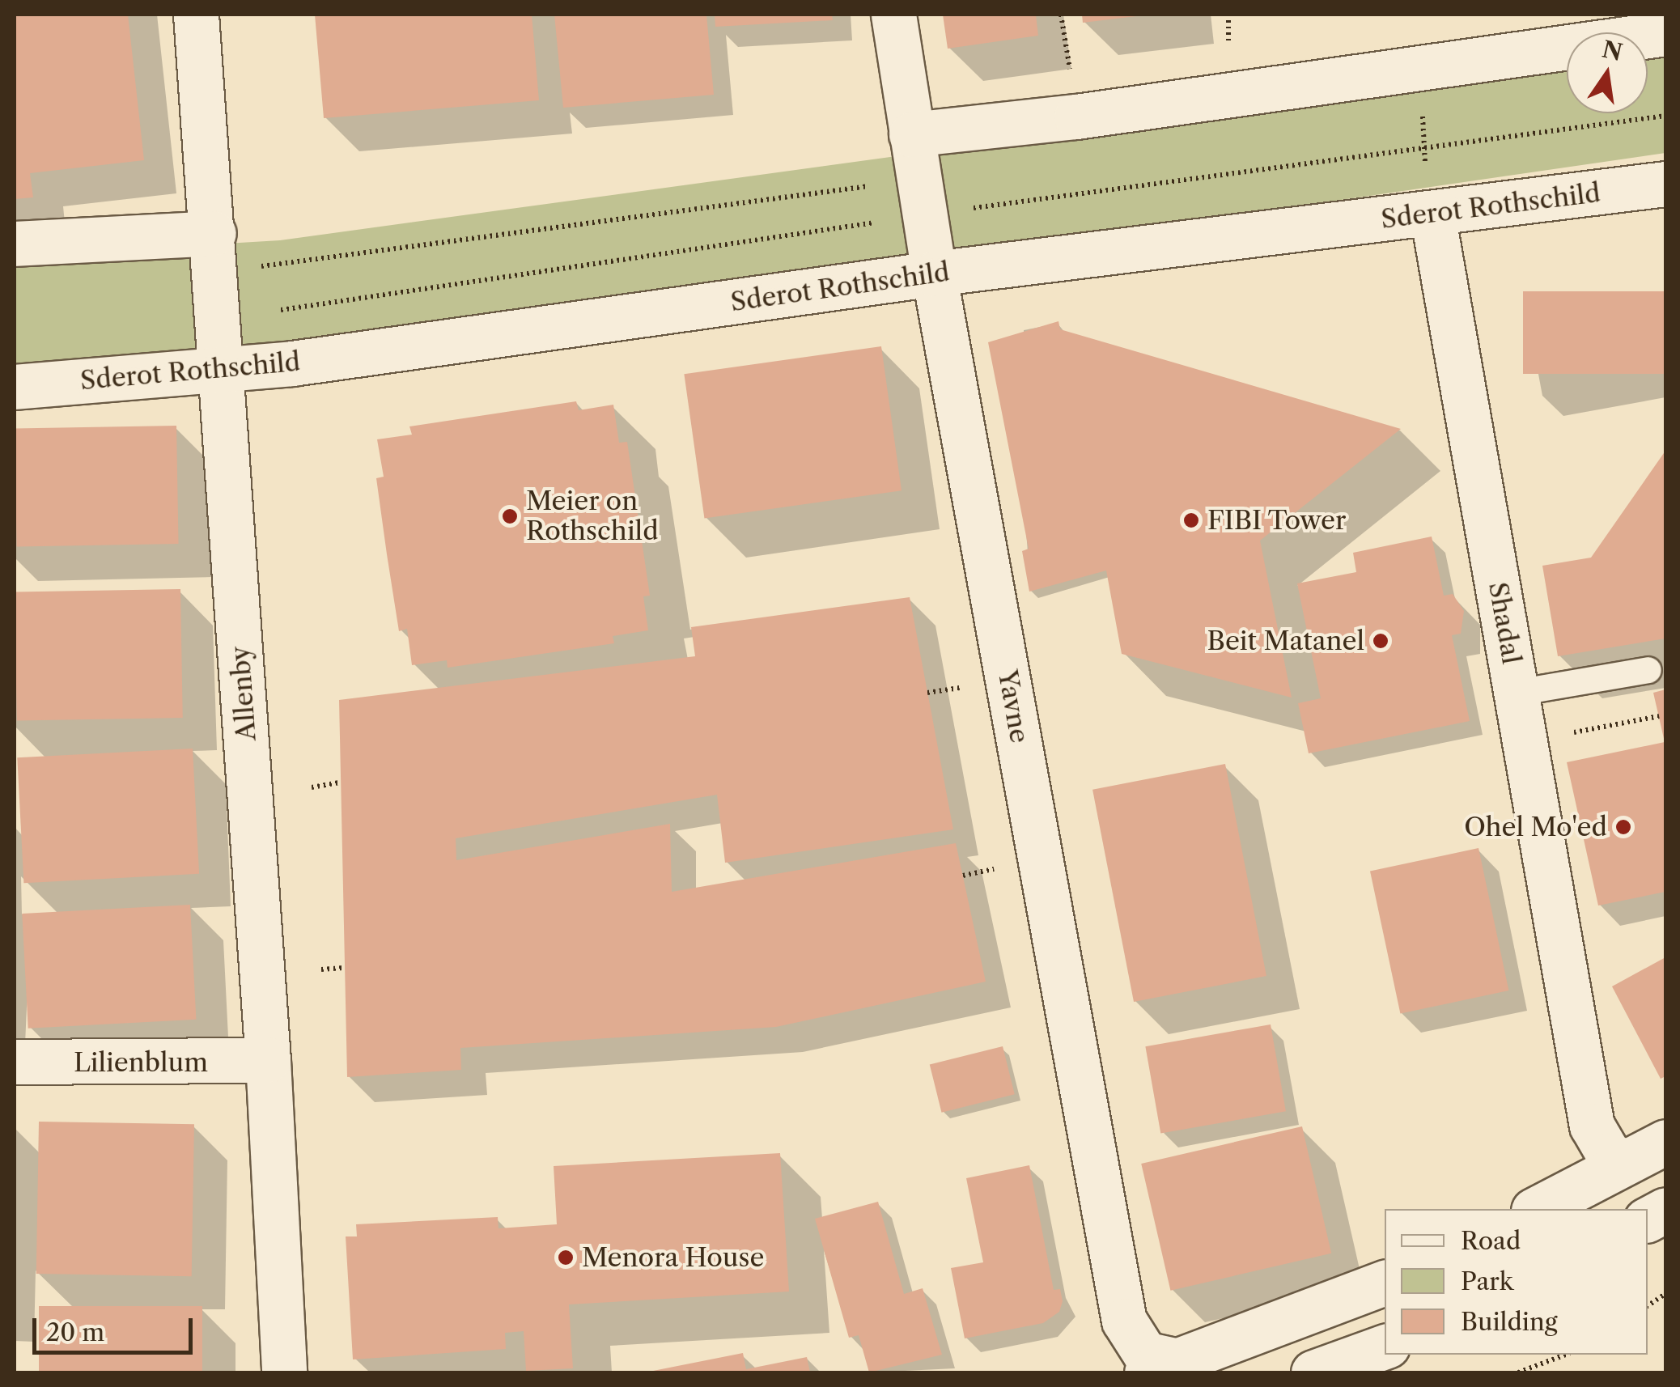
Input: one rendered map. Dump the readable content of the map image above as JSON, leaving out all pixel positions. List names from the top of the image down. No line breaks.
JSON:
{"streets":{"street":["Sderot Rothschild","Shadal","Allenby","Yavne","Lilienblum"]},"crossings":[["Sderot Rothschild","Shadal"],["Sderot Rothschild","Allenby"],["Sderot Rothschild","Yavne"],["Allenby","Lilienblum"]],"places":["Meier on Rothschild","FIBI Tower","Beit Matanel","Ohel Mo'ed","Menora House"],"legend":["Road","Park","Building"],"scale_bar":"20 m","north":"top"}
